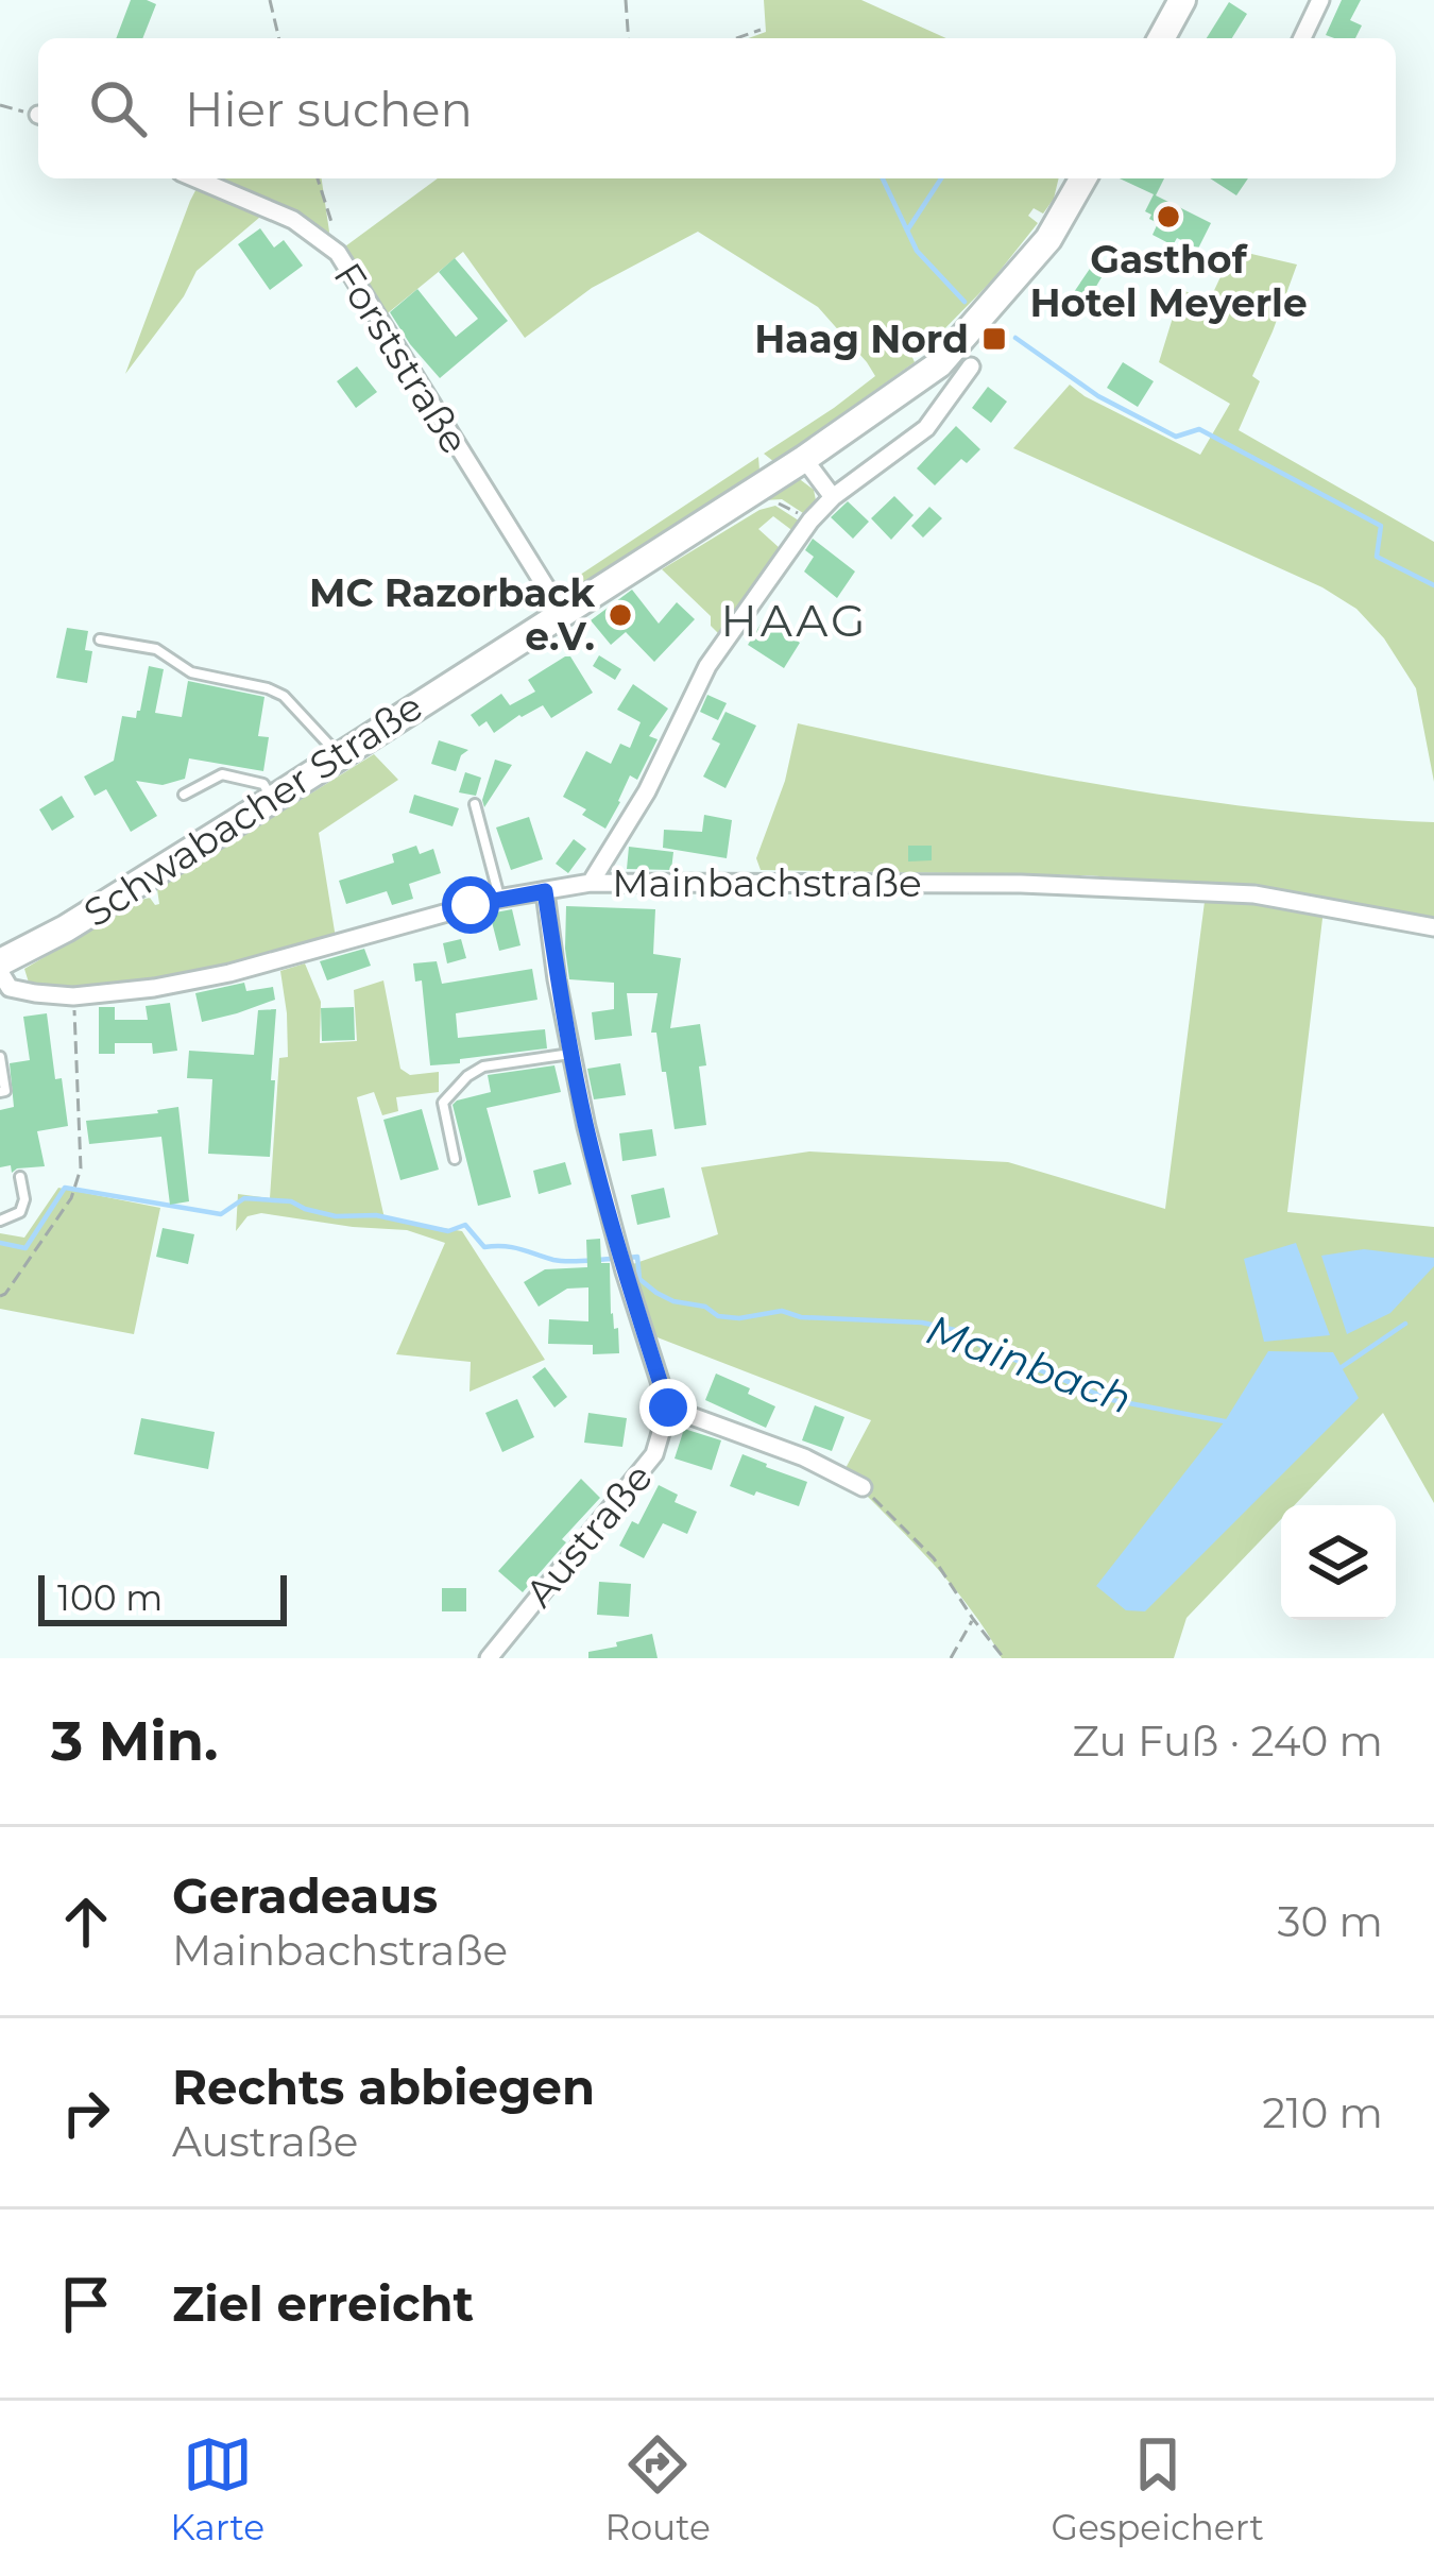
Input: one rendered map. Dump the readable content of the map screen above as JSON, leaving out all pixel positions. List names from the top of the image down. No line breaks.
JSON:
{"streets":{"main road":["Schwabacher Straße"],"street":["Forststraße","Mainbachstraße","Austraße"]},"crossings":[["Forststraße","Schwabacher Straße"],["Schwabacher Straße","Mainbachstraße"]],"districts":["HAAG"],"water":["Mainbach"],"places":{"other":["Gasthof Hotel Meyerle","MC Razorback e.V."],"transit":["Haag Nord"]},"scale_bar":"100 m","page":{"search":"Hier suchen","scale":"100 m","heading":["3 Min.","Zu Fuß · 240 m"],"list":[["Geradeaus","Mainbachstraße","30 m"],["Rechts abbiegen","Austraße","210 m"],"Ziel erreicht"],"nav":["Karte","Route","Gespeichert"]}}
